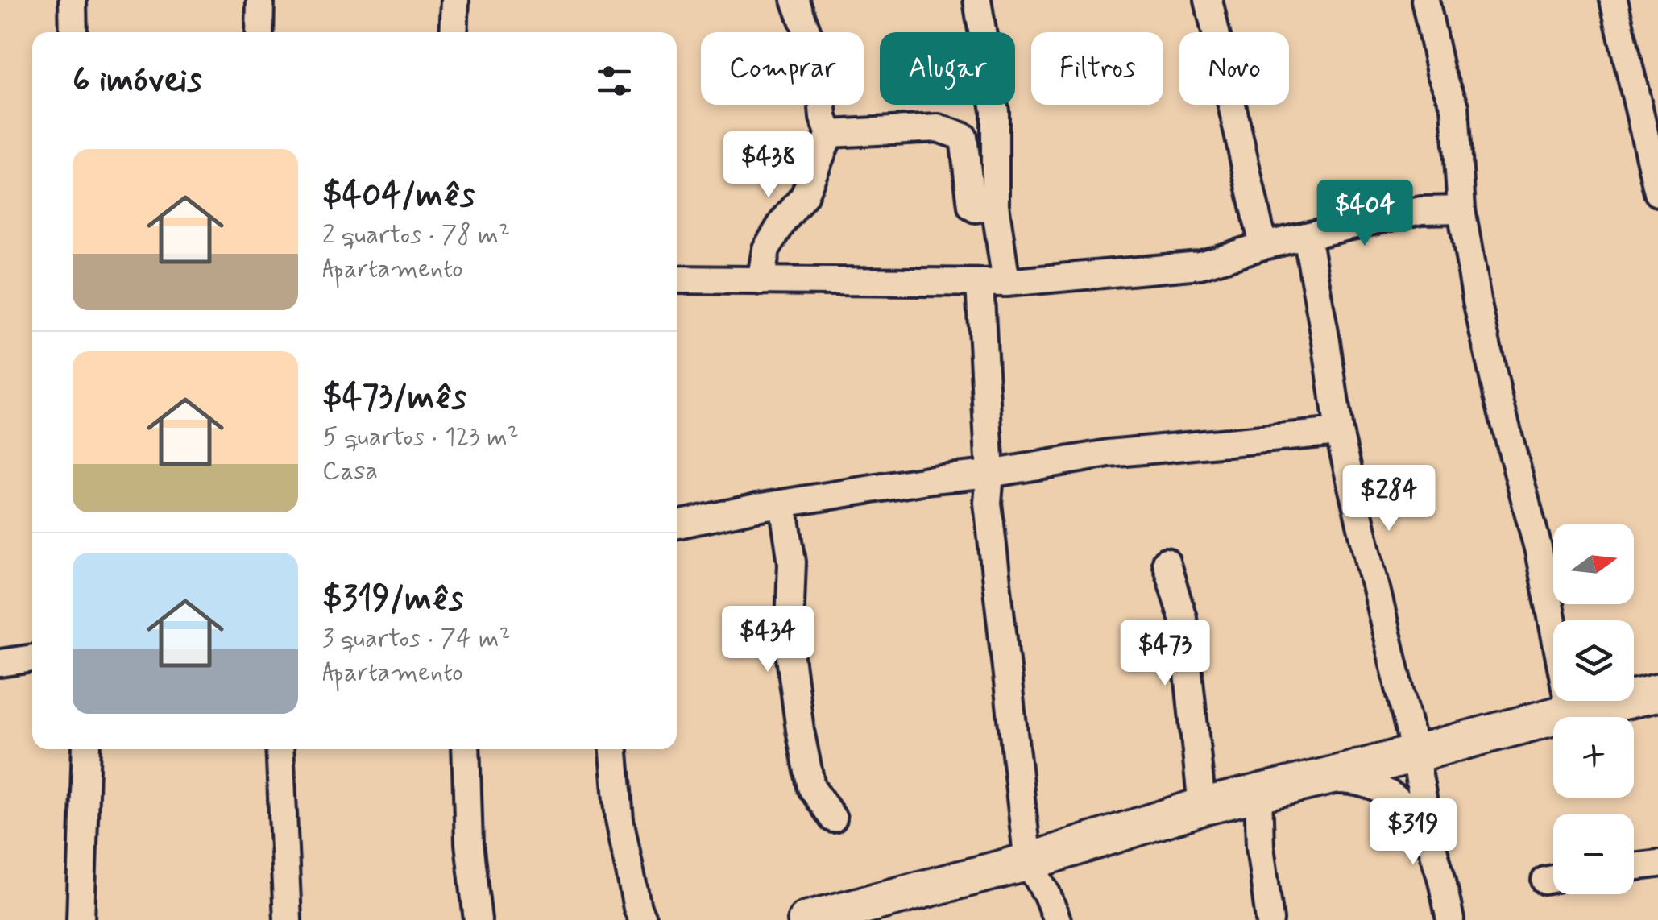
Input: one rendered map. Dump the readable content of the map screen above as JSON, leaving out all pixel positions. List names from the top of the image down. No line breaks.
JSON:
{"north":"right","page":{"chip":["Comprar","Alugar","Filtros","Novo"],"heading":"6 imóveis","list":[{"name":"$404/mês","note":"2 quartos · 78 m² · Apartamento"},{"name":"$473/mês","note":"5 quartos · 123 m² · Casa"},{"name":"$319/mês","note":"3 quartos · 74 m² · Apartamento"}],"price":["$438","$404","$284","$434","$473","$319"],"map_buttons":["+","−"]}}
